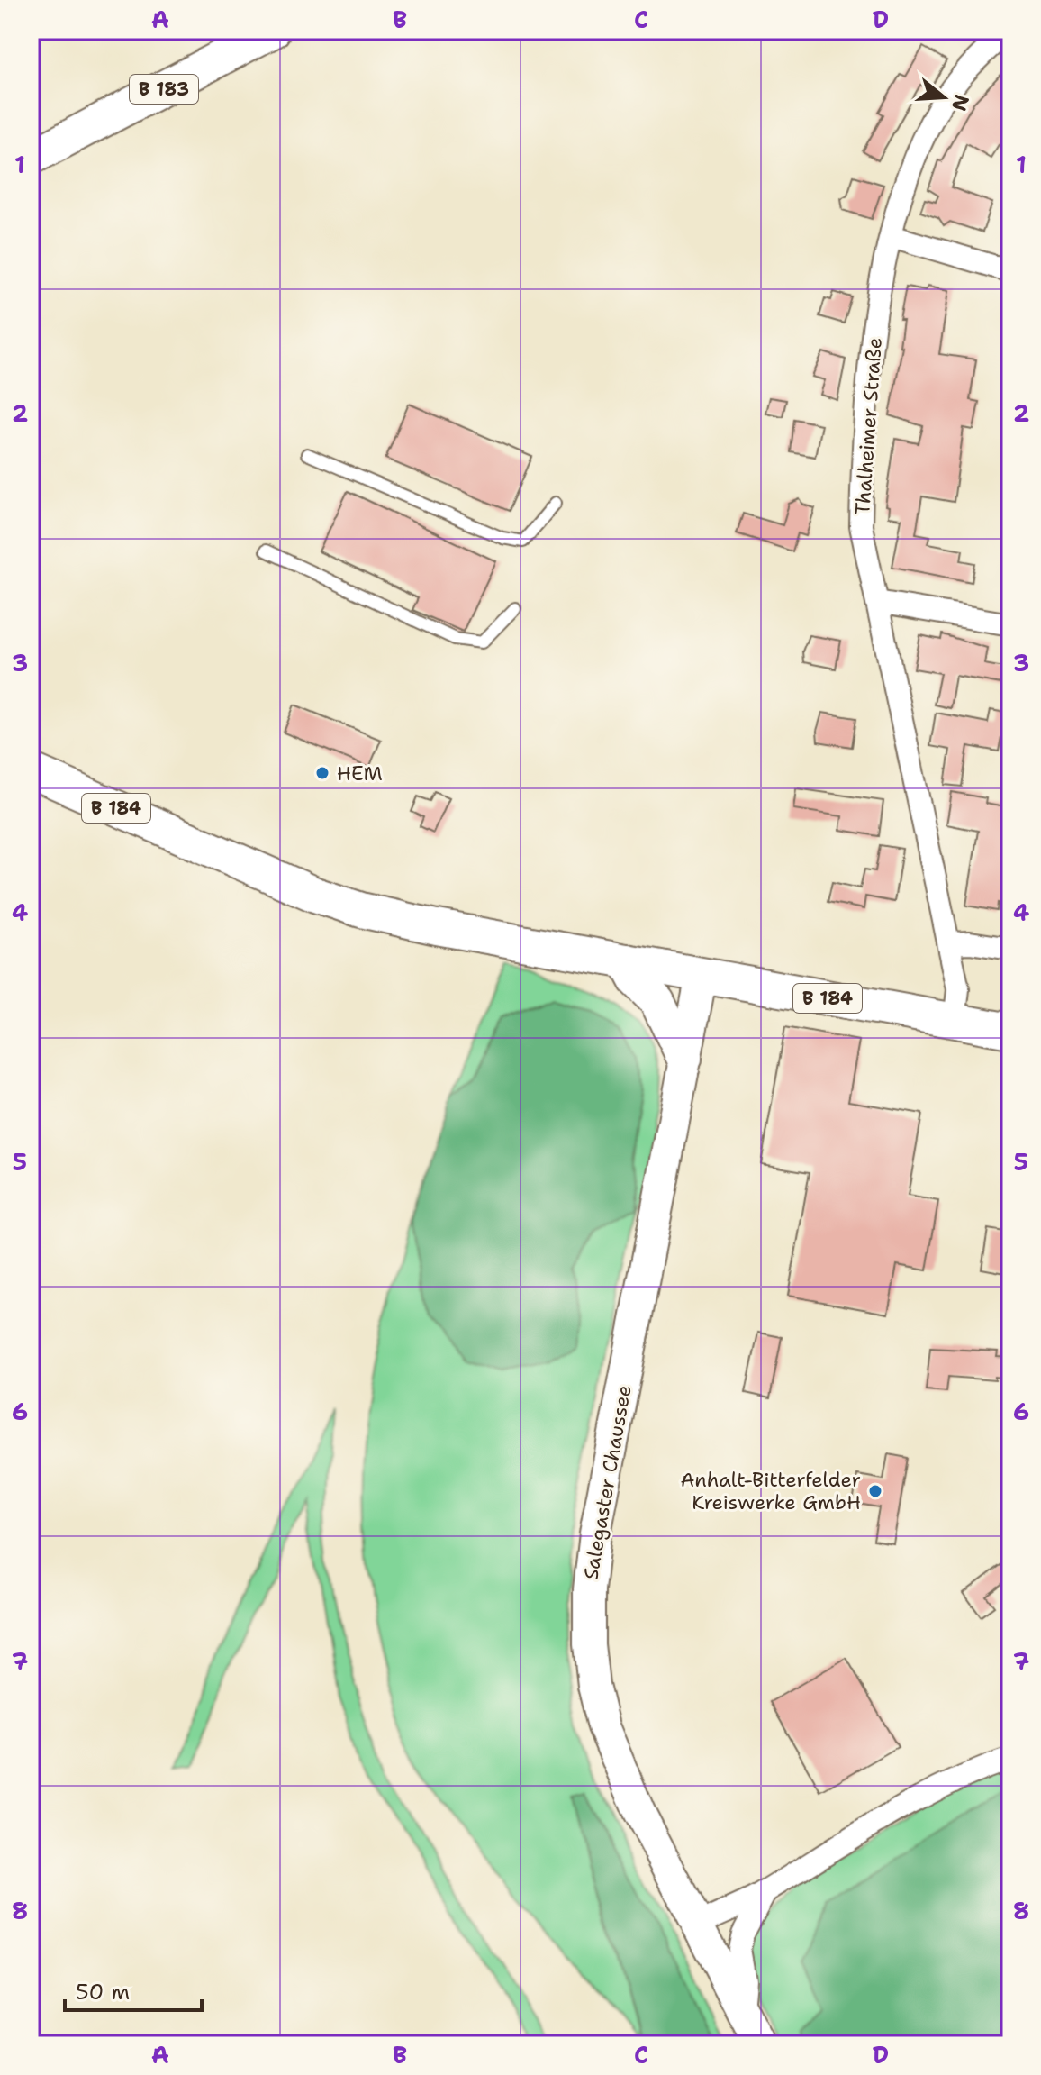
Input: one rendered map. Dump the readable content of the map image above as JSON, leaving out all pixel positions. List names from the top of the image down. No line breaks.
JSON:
{"streets":{"main road":["B 183","B 184","Salegaster Chaussee"],"street":["Thalheimer Straße"]},"crossings":[["Thalheimer Straße","B 184"],["B 184","Salegaster Chaussee"]],"places":["HEM","Anhalt-Bitterfelder Kreiswerke GmbH"],"scale_bar":"50 m","north":"right","grid":{"columns":["A","B","C","D"],"rows":["1","2","3","4","5","6","7","8"]}}
